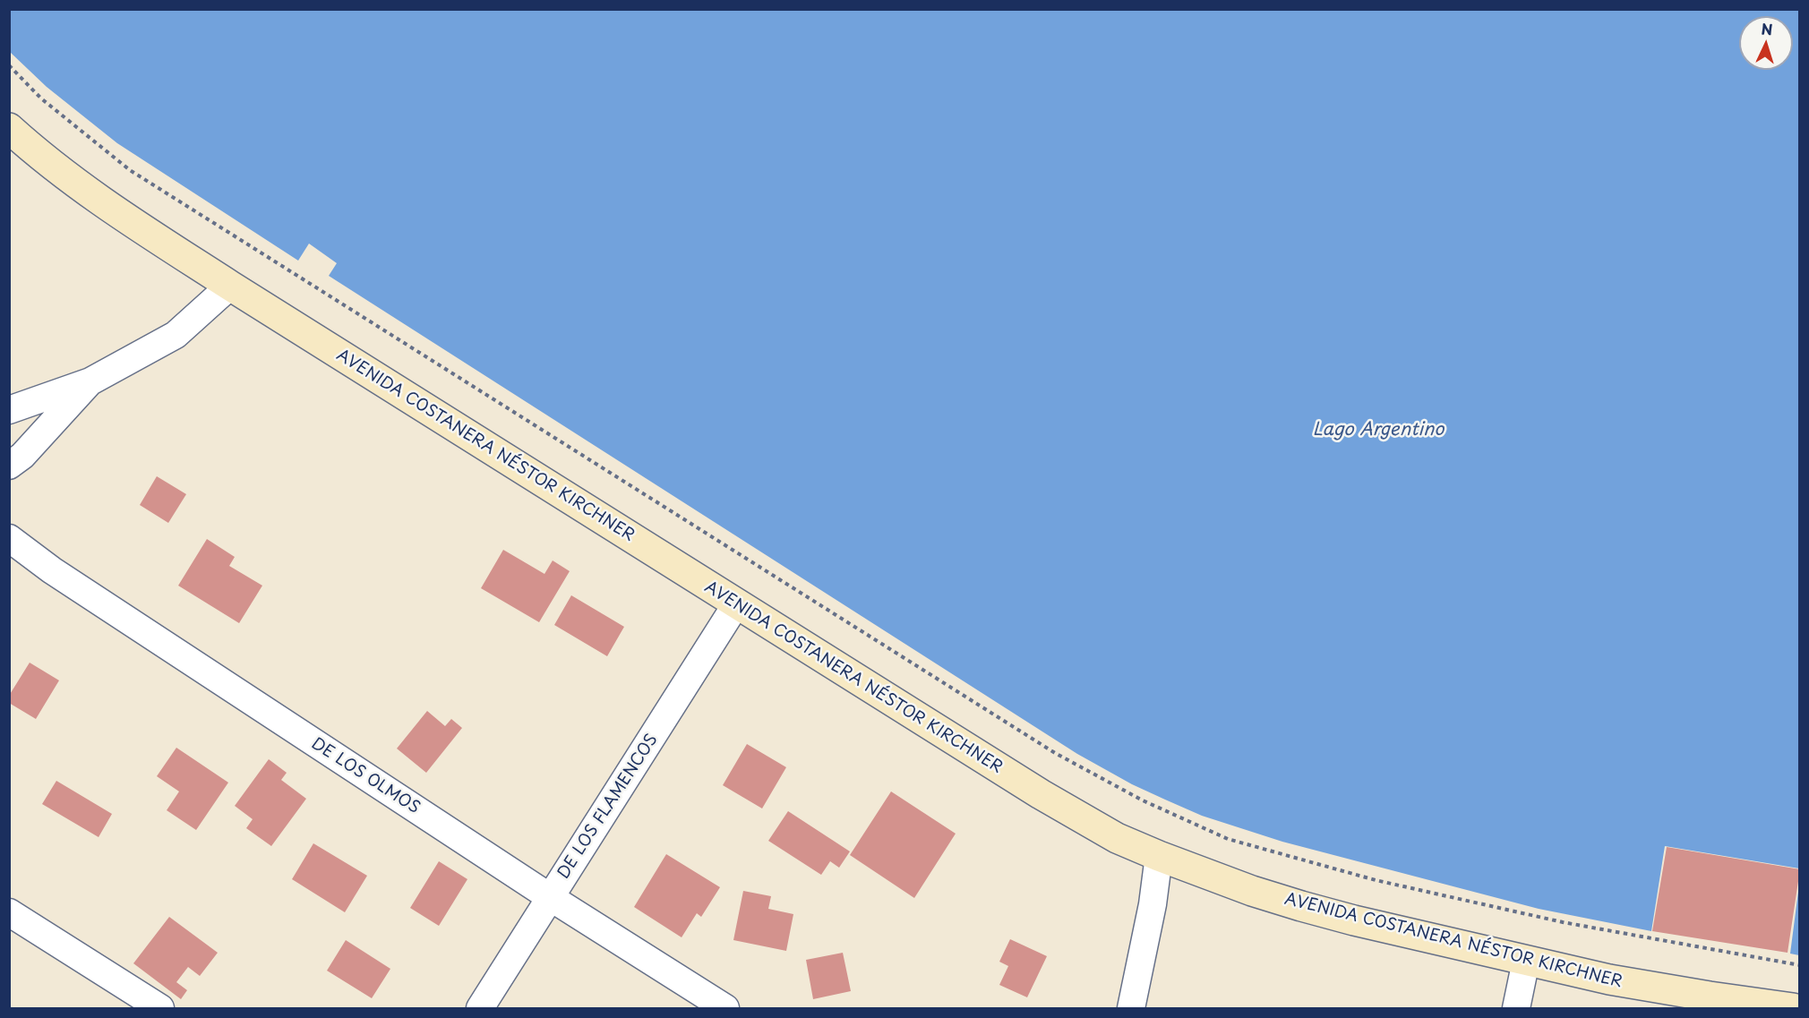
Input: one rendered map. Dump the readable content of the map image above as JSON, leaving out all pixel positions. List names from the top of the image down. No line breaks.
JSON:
{"streets":{"street":["AVENIDA COSTANERA NÉSTOR KIRCHNER","DE LOS OLMOS","DE LOS FLAMENCOS"]},"crossings":[["AVENIDA COSTANERA NÉSTOR KIRCHNER","DE LOS FLAMENCOS"],["DE LOS OLMOS","DE LOS FLAMENCOS"]],"water":["Lago Argentino"],"north":"top"}
